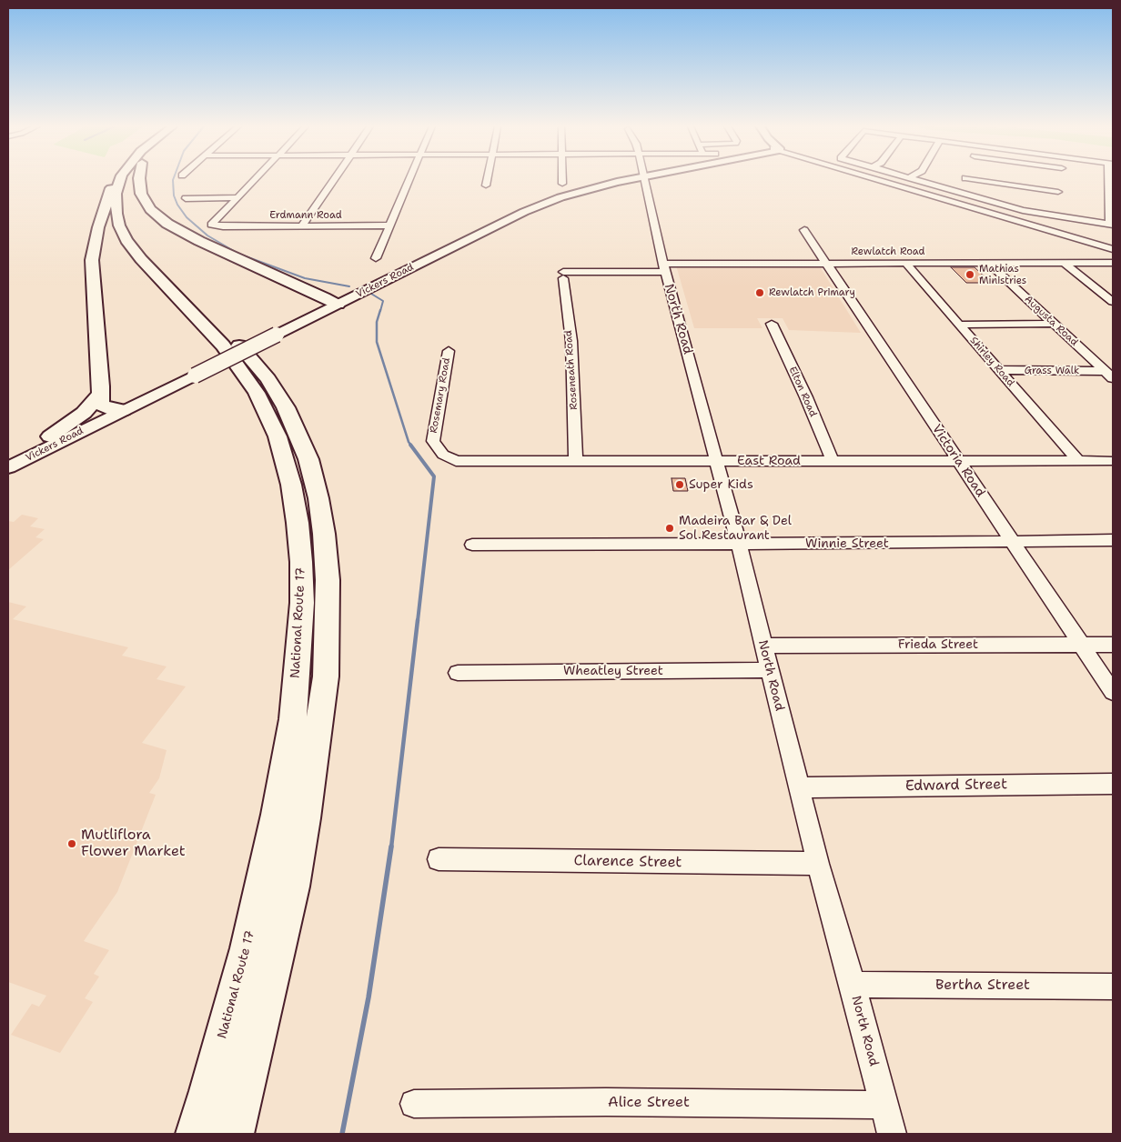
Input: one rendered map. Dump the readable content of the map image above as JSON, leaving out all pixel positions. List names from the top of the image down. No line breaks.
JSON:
{"streets":{"highway":["National Route 17"],"main road":["Vickers Road"],"street":["Erdmann Road","Rewlatch Road","North Road","Augusta Road","Shirley Road","Roseneath Road","Grass Walk","Elton Road","Rosemary Road","East Road","Victoria Road","Winnie Street","Frieda Street","Wheatley Street","Edward Street","Clarence Street","Bertha Street","Alice Street"]},"crossings":[["Rewlatch Road","North Road"],["Rewlatch Road","Augusta Road"],["Rewlatch Road","Shirley Road"],["Rewlatch Road","Roseneath Road"],["Rewlatch Road","Victoria Road"],["North Road","East Road"],["North Road","Winnie Street"],["North Road","Frieda Street"],["North Road","Wheatley Street"],["North Road","Edward Street"],["North Road","Clarence Street"],["North Road","Bertha Street"],["North Road","Alice Street"],["Augusta Road","Grass Walk"],["Shirley Road","Grass Walk"],["Shirley Road","East Road"],["Roseneath Road","East Road"],["Elton Road","East Road"],["Rosemary Road","East Road"],["East Road","Victoria Road"],["Victoria Road","Winnie Street"],["Victoria Road","Frieda Street"]],"places":["Mathias Ministries","Rewlatch Primary","Super Kids","Madeira Bar & Del Sol Restaurant","Mutliflora Flower Market"]}
